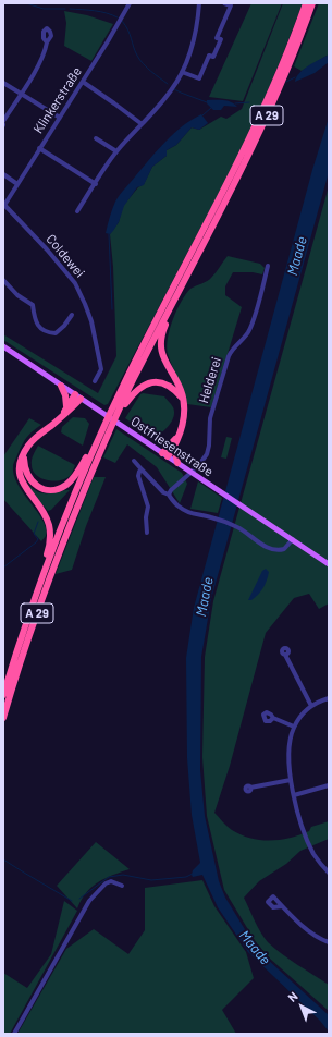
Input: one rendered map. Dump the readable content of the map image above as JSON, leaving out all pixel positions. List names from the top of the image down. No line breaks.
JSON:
{"streets":{"highway":["A 29"],"main road":["Ostfriesenstraße"],"street":["Klinkerstraße","Coldewei","Helderei"]},"crossings":[["Klinkerstraße","Coldewei"]],"water":["Maade"],"north":"top left"}
